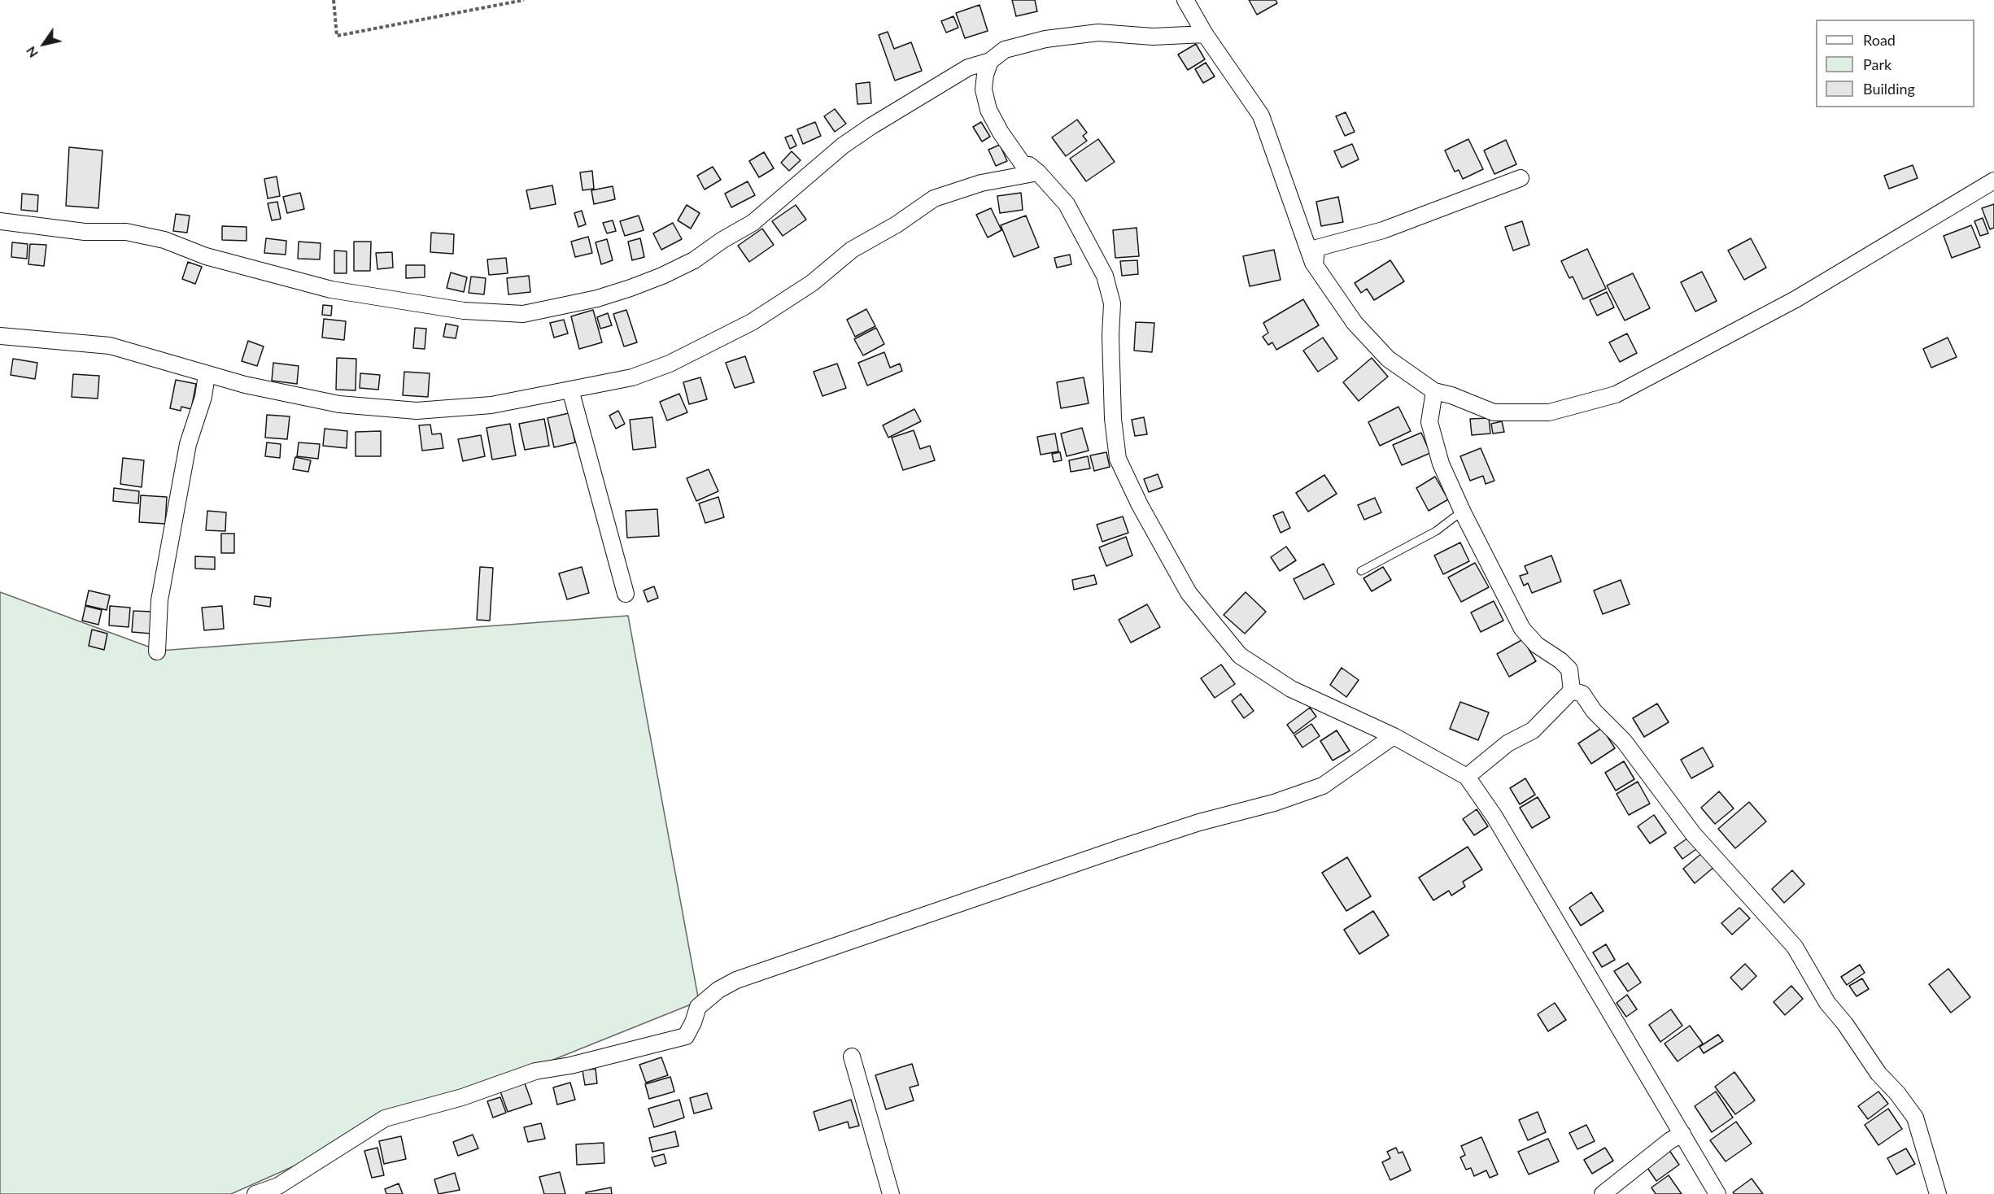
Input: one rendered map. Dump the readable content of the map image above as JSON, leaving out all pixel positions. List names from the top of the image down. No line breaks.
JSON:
{"legend":["Road","Park","Building"],"north":"bottom left"}
